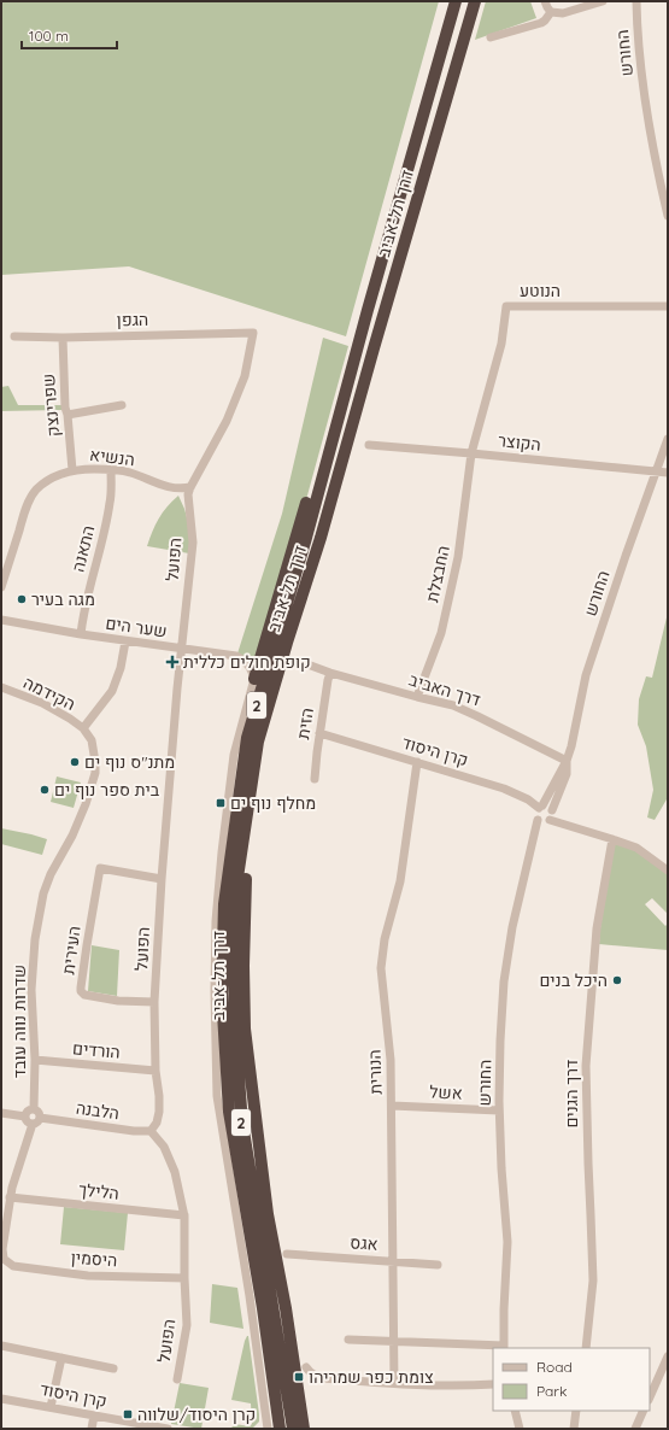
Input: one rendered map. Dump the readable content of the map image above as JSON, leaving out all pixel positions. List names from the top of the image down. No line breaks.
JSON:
{"streets":{"highway":["דרך תל-אביב","2"],"street":["החורש","הנוטע","הגפן","שפרינצק","הקוצר","הנשיא","התאנה","הפועל","החבצלת","שער הים","דרך האביב","הקידמה","הזית","קרן היסוד","העירית","שדרות נווה עובד","הורדים","הנורית","אשל","דרך הגנים","הלבנה","הלילך","אגס","היסמין"]},"crossings":[["החורש","הקוצר"],["החורש","דרך האביב"],["החורש","קרן היסוד"],["החורש","אשל"],["הנוטע","הקוצר"],["הנוטע","החבצלת"],["הגפן","שפרינצק"],["הגפן","הפועל"],["שפרינצק","הנשיא"],["הקוצר","החבצלת"],["הנשיא","התאנה"],["הנשיא","הפועל"],["התאנה","שער הים"],["הפועל","שער הים"],["הפועל","העירית"],["הפועל","הורדים"],["הפועל","הלבנה"],["הפועל","הלילך"],["הפועל","היסמין"],["החבצלת","דרך האביב"],["דרך האביב","הזית"],["הקידמה","שדרות נווה עובד"],["הזית","קרן היסוד"],["קרן היסוד","הנורית"],["שדרות נווה עובד","הורדים"],["שדרות נווה עובד","הלבנה"],["הנורית","אשל"],["הנורית","אגס"],["הלילך","היסמין"]],"places":{"other":["מגה בעיר","מתנ\"ס נוף ים","בית ספר נוף ים","היכל בנים"],"health":["קופת חולים כללית"],"transit":["מחלף נוף ים","צומת כפר שמריהו","קרן היסוד/שלווה"]},"legend":["Road","Park"],"scale_bar":"100 m"}
